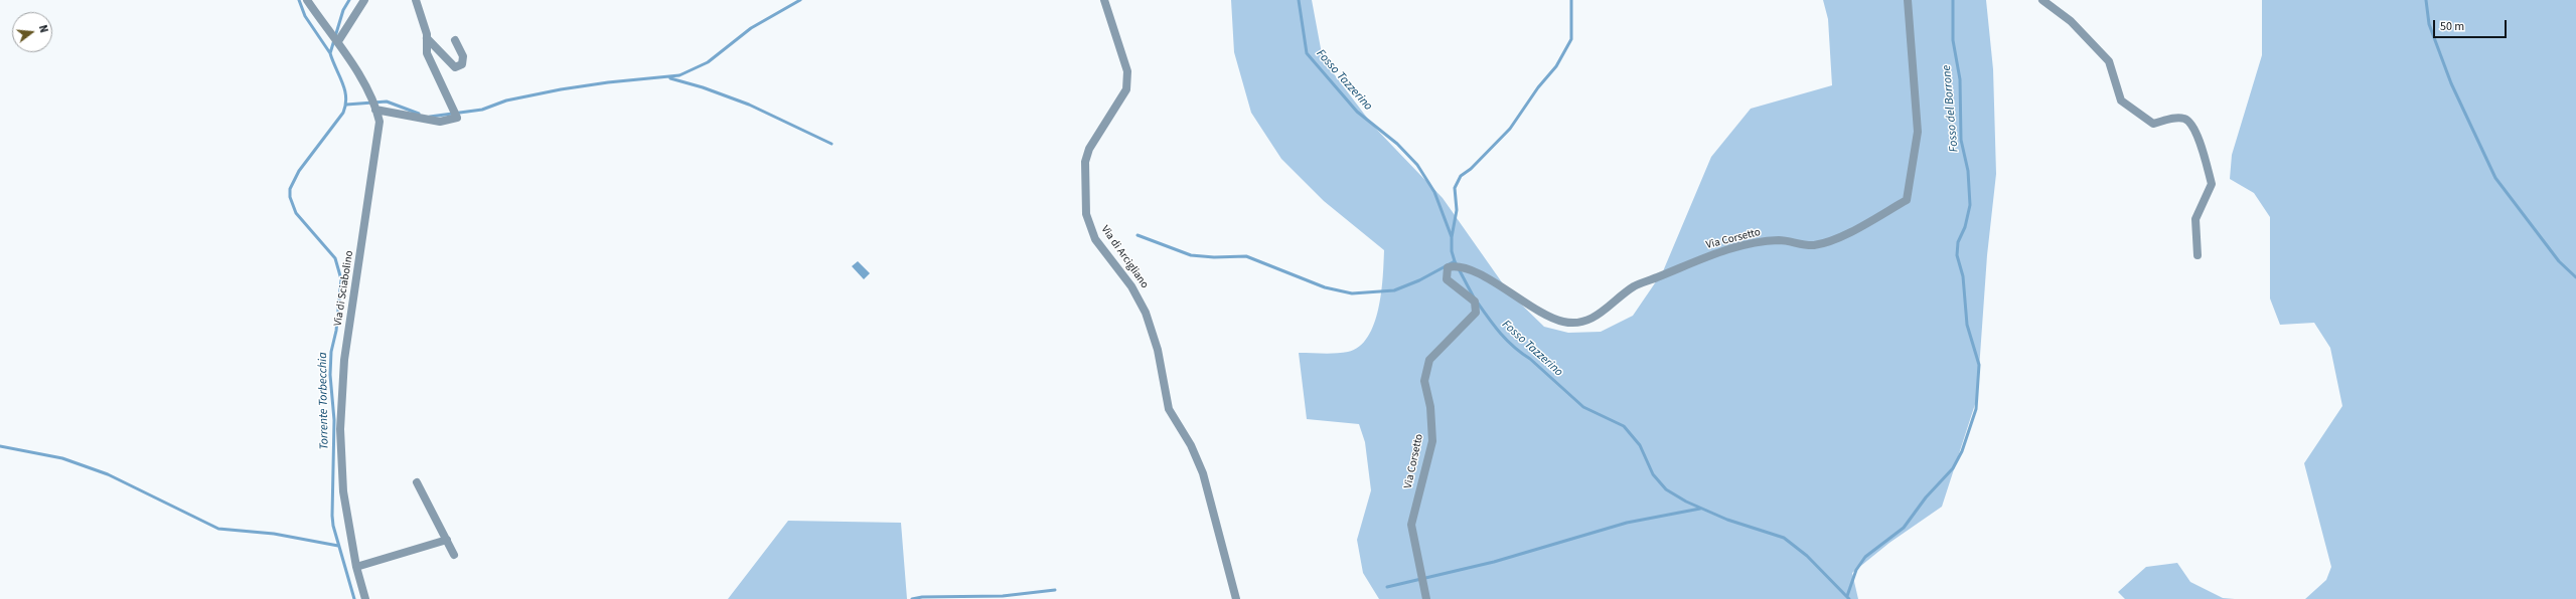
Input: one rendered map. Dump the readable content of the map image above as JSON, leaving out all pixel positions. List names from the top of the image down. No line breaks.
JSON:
{"streets":{"street":["Via Corsetto","Via di Arcigliano","Via di Sciabolino"]},"water":["Fosso Tazzerino","Fosso del Borrone","Torrente Torbecchia"],"scale_bar":"50 m","north":"right"}
